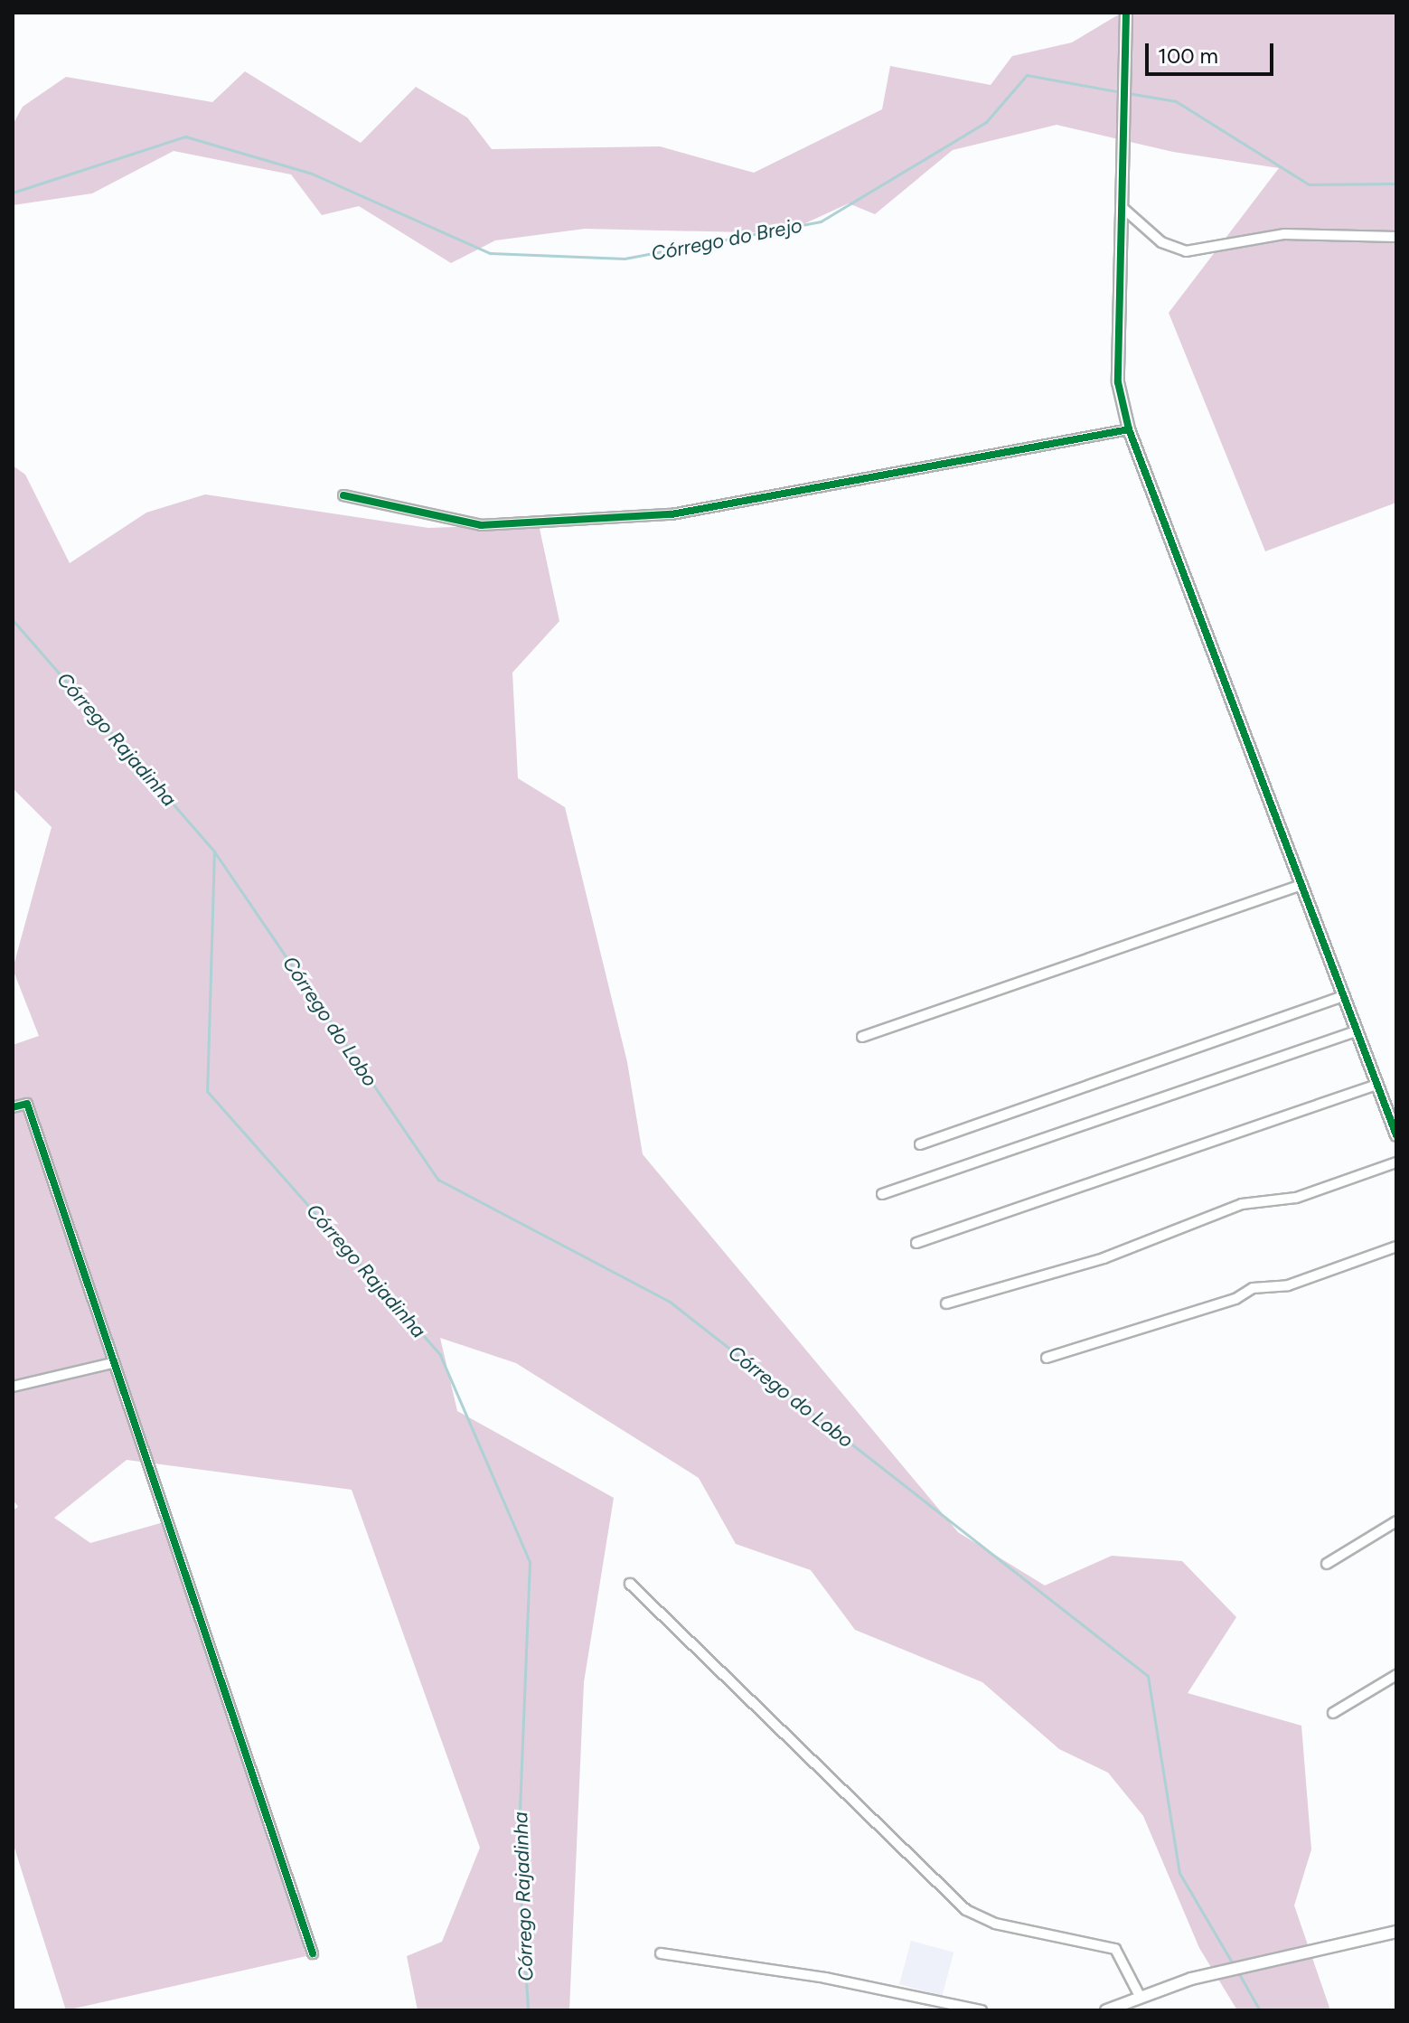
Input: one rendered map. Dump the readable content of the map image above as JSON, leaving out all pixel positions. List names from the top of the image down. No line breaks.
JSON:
{"water":["Córrego do Brejo","Córrego Rajadinha","Córrego do Lobo"],"scale_bar":"100 m"}
